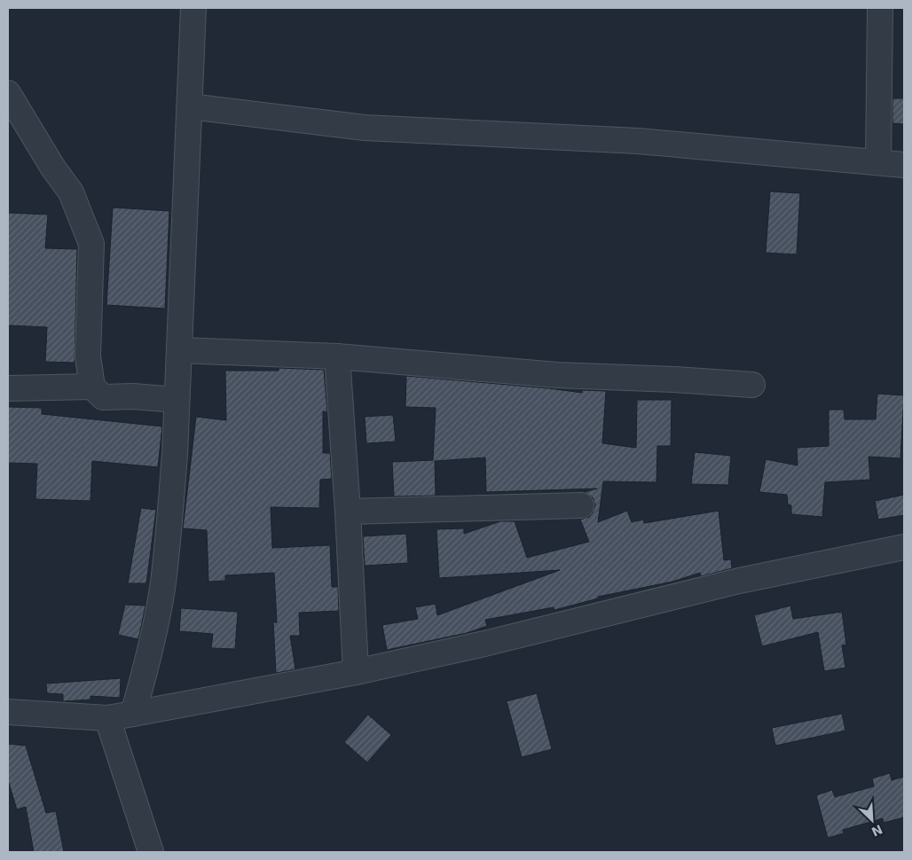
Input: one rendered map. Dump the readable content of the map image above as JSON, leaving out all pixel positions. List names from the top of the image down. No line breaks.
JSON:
{"north":"bottom right"}
